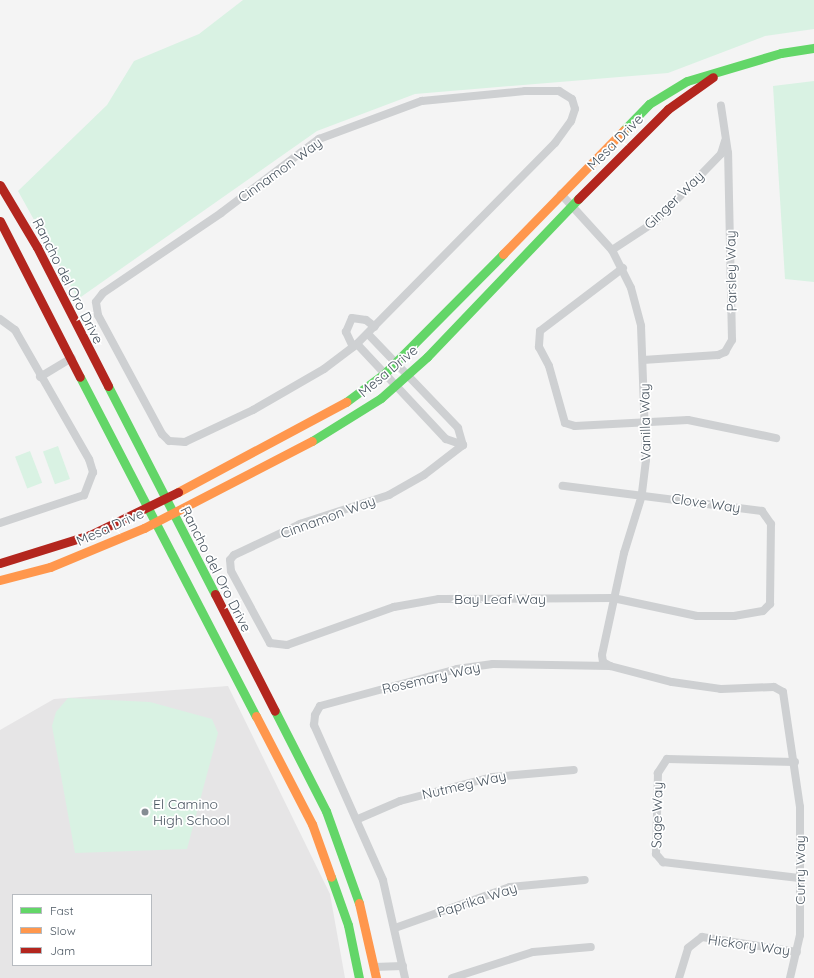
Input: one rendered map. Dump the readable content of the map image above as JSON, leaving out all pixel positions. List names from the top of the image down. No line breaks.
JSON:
{"streets":{"main road":["Mesa Drive","Rancho del Oro Drive"],"street":["Cinnamon Way","Ginger Way","Parsley Way","Vanilla Way","Clove Way","Bay Leaf Way","Rosemary Way","Nutmeg Way","Sage Way","Curry Way","Paprika Way","Hickory Way"]},"crossings":[["Mesa Drive","Rancho del Oro Drive"],["Mesa Drive","Vanilla Way"],["Cinnamon Way","Bay Leaf Way"],["Ginger Way","Parsley Way"],["Ginger Way","Vanilla Way"],["Parsley Way","Vanilla Way"],["Vanilla Way","Clove Way"],["Vanilla Way","Bay Leaf Way"],["Vanilla Way","Rosemary Way"],["Clove Way","Bay Leaf Way"],["Rosemary Way","Nutmeg Way"],["Rosemary Way","Sage Way"],["Rosemary Way","Curry Way"],["Rosemary Way","Paprika Way"],["Sage Way","Curry Way"],["Curry Way","Hickory Way"]],"places":["El Camino High School"],"legend":["Fast","Slow","Jam"]}
